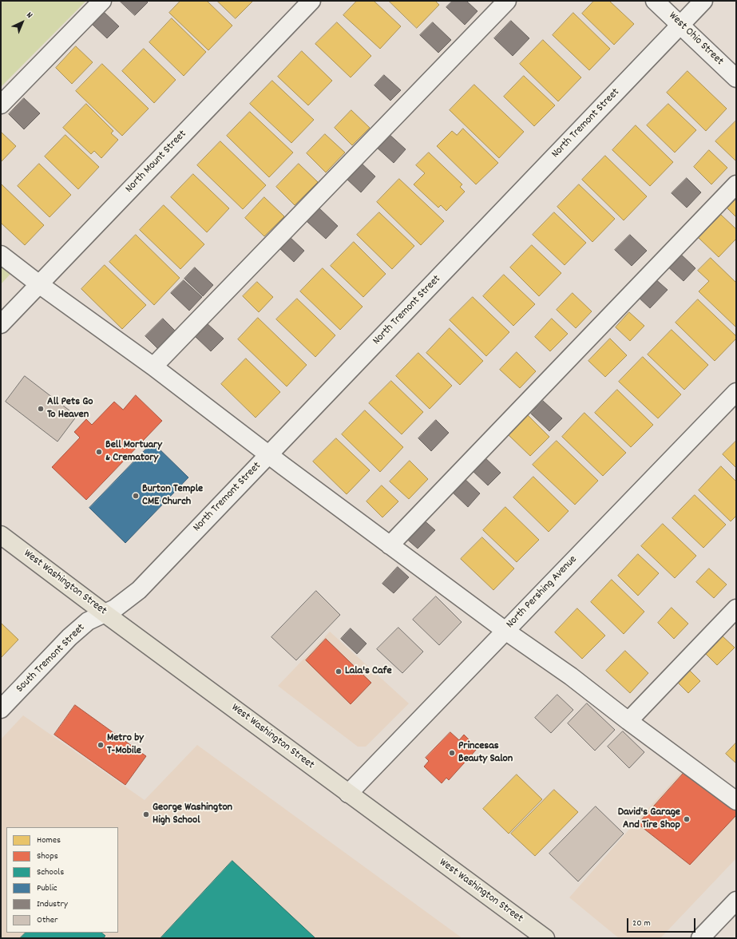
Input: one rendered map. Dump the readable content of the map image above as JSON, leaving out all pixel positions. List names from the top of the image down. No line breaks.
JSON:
{"streets":{"main road":["West Washington Street"],"street":["West Ohio Street","North Tremont Street","North Mount Street","North Pershing Avenue","South Tremont Street"]},"crossings":[["West Ohio Street","North Tremont Street"],["North Tremont Street","West Washington Street"],["North Tremont Street","South Tremont Street"],["West Washington Street","North Pershing Avenue"],["West Washington Street","South Tremont Street"]],"places":["All Pets Go To Heaven","Bell Mortuary & Crematory","Burton Temple CME Church","Lala's Cafe","Metro by T-Mobile","Princesas Beauty Salon","George Washington High School","David's Garage And Tire Shop"],"legend":["Homes","Shops","Schools","Public","Industry","Other"],"scale_bar":"20 m","north":"top right"}
